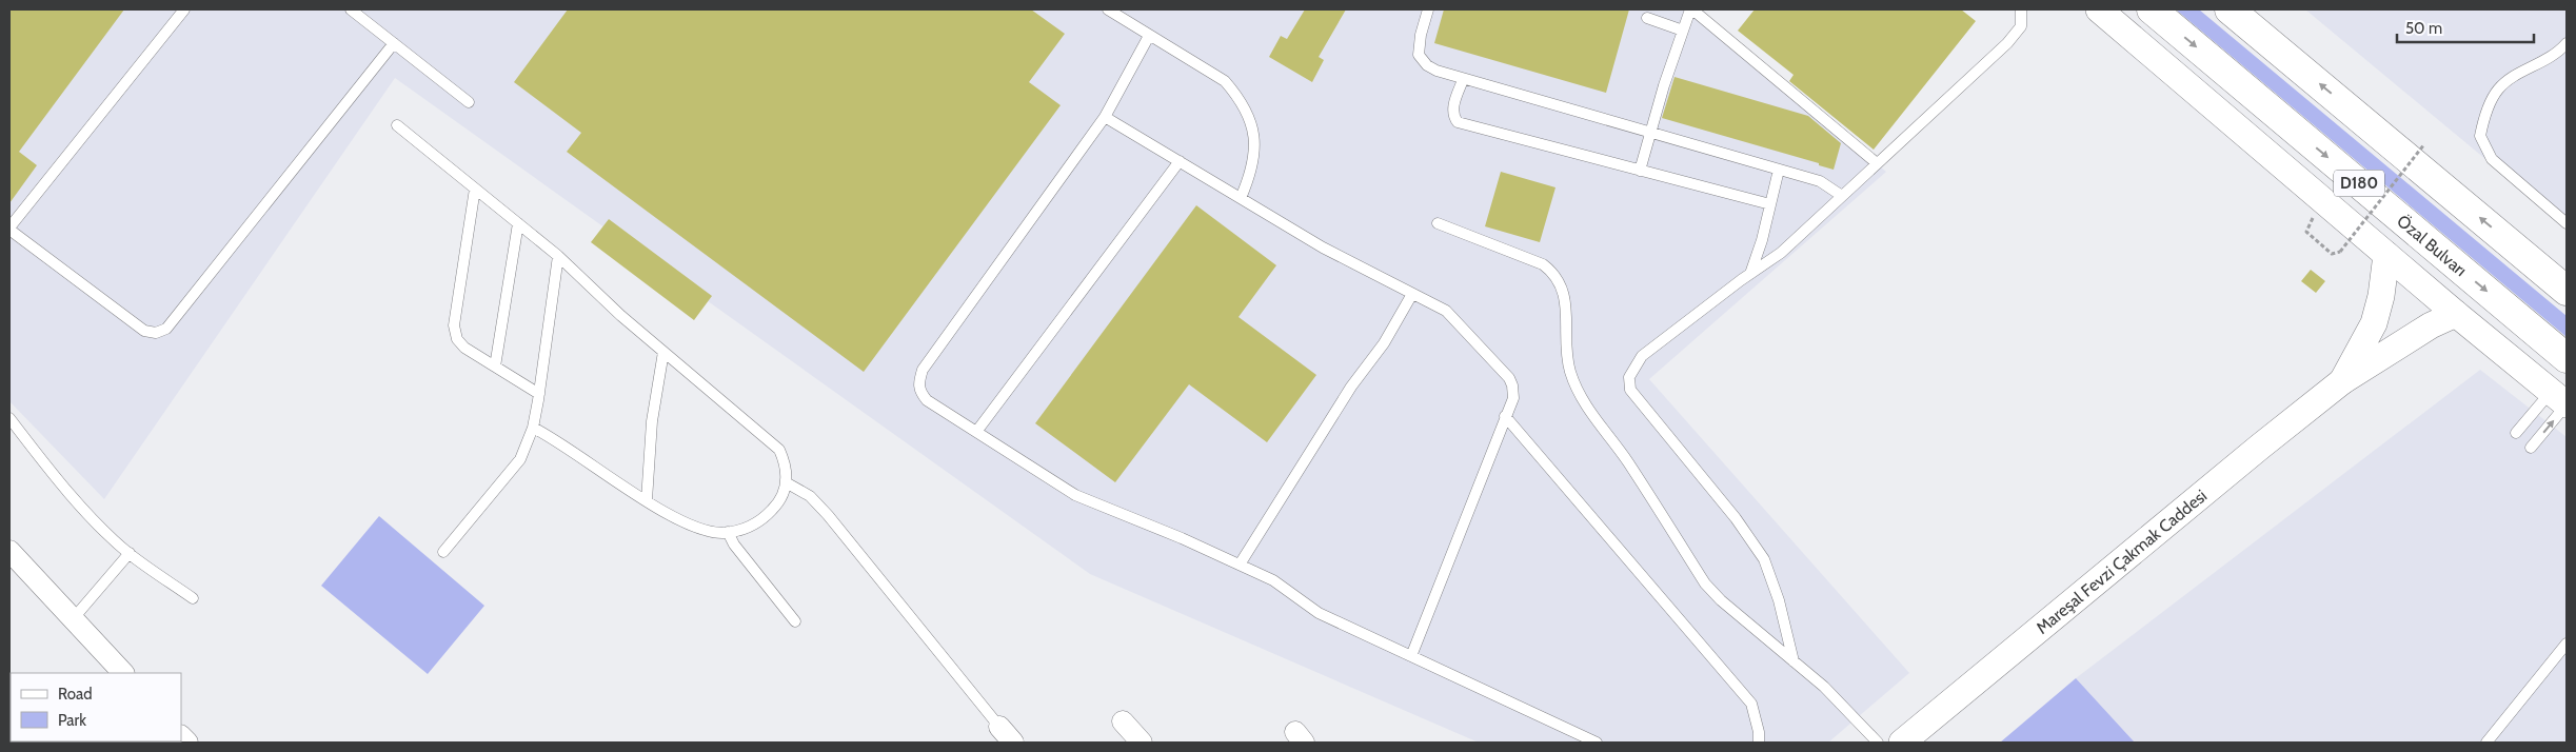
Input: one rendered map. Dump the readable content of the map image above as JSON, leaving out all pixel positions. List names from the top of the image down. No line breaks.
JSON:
{"streets":{"highway":["D180","Özal Bulvarı"],"street":["Mareşal Fevzi Çakmak Caddesi"]},"legend":["Road","Park"],"scale_bar":"50 m"}
